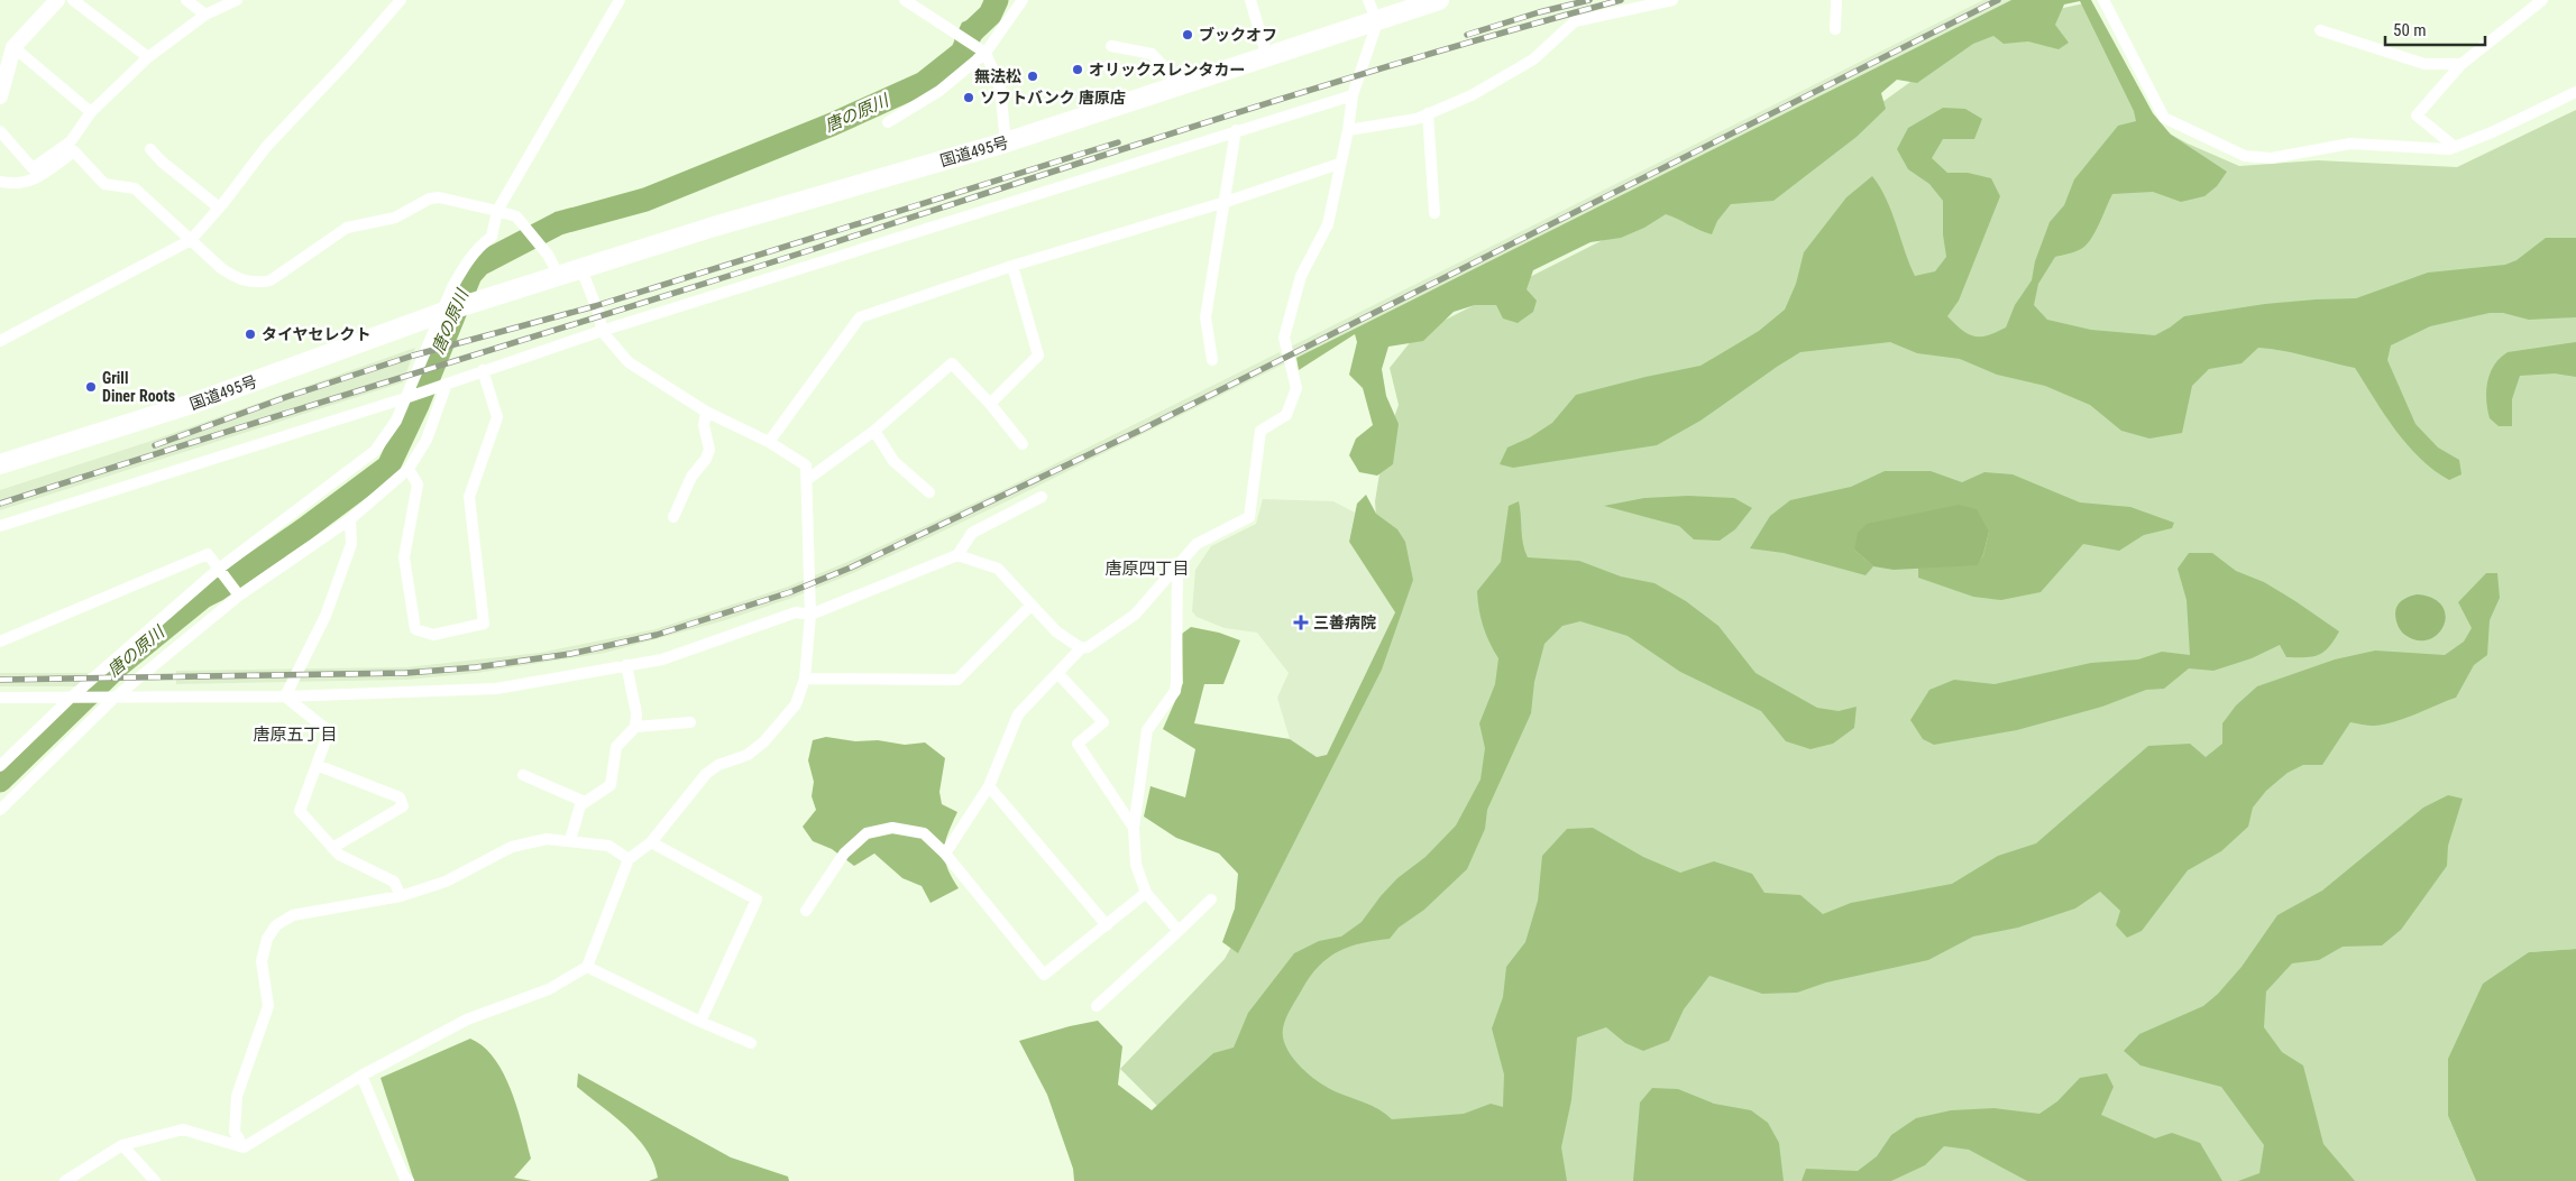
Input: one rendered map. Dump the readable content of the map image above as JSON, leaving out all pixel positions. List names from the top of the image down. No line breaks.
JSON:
{"streets":{"highway":["国道495号"]},"districts":["唐原四丁目","唐原五丁目"],"water":["唐の原川"],"places":{"other":["ブックオフ","オリックスレンタカー","無法松","ソフトバンク 唐原店","タイヤセレクト","Grill Diner Roots"],"health":["三善病院"]},"scale_bar":"50 m"}
